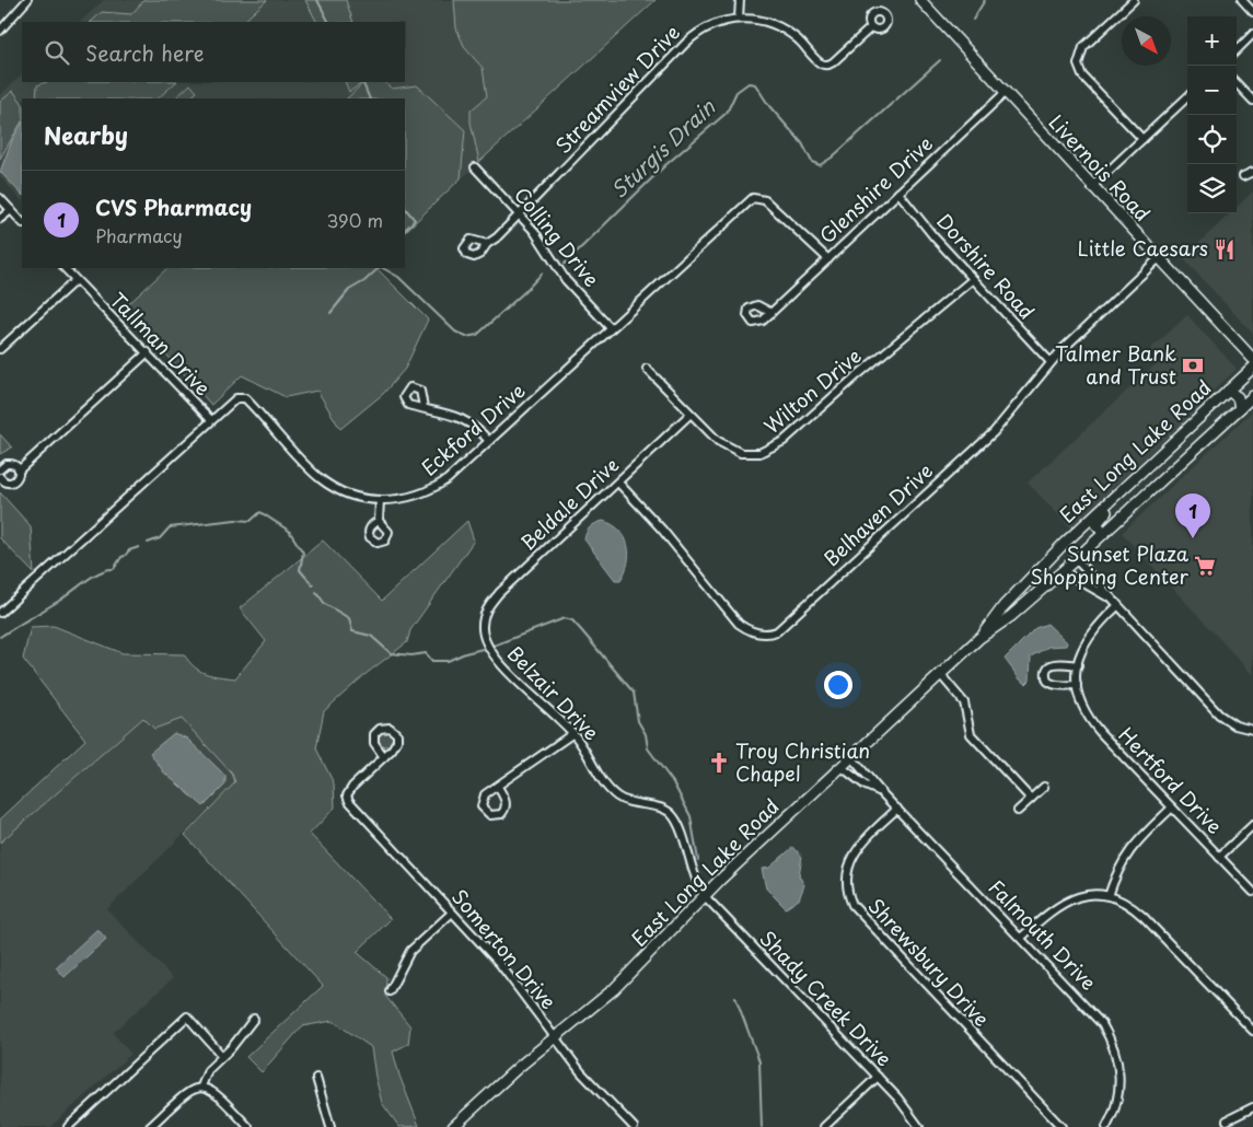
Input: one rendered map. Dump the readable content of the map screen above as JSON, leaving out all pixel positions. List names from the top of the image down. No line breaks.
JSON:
{"streets":{"main road":["Livernois Road","East Long Lake Road"],"street":["Streamview Drive","Glenshire Drive","Colling Drive","Dorshire Road","Tallman Drive","Wilton Drive","Eckford Drive","Beldale Drive","Belhaven Drive","Belzair Drive","Hertford Drive","Falmouth Drive","Somerton Drive","Shrewsbury Drive","Shady Creek Drive"]},"crossings":[["Streamview Drive","Colling Drive"],["Livernois Road","Glenshire Drive"],["Livernois Road","Belhaven Drive"],["Glenshire Drive","Dorshire Road"],["Glenshire Drive","Eckford Drive"],["Colling Drive","Eckford Drive"],["Dorshire Road","Wilton Drive"],["Dorshire Road","Belhaven Drive"],["Tallman Drive","Eckford Drive"],["Wilton Drive","Beldale Drive"],["East Long Lake Road","Belzair Drive"],["East Long Lake Road","Falmouth Drive"],["East Long Lake Road","Somerton Drive"],["East Long Lake Road","Shady Creek Drive"],["Beldale Drive","Belhaven Drive"],["Beldale Drive","Belzair Drive"],["Belzair Drive","Shady Creek Drive"],["Falmouth Drive","Shrewsbury Drive"]],"water":["Sturgis Drain"],"places":{"restaurant":["Little Caesars"],"bank":["Talmer Bank and Trust"],"supermarket":["Sunset Plaza Shopping Center"],"church":["Troy Christian Chapel"]},"north":"bottom right","page":{"map_buttons":["+","−"],"search":"Search here","heading":"Nearby","list":[{"mark":"1","name":"CVS Pharmacy","note":"Pharmacy","value":"390 m"}],"pins":"1"}}
